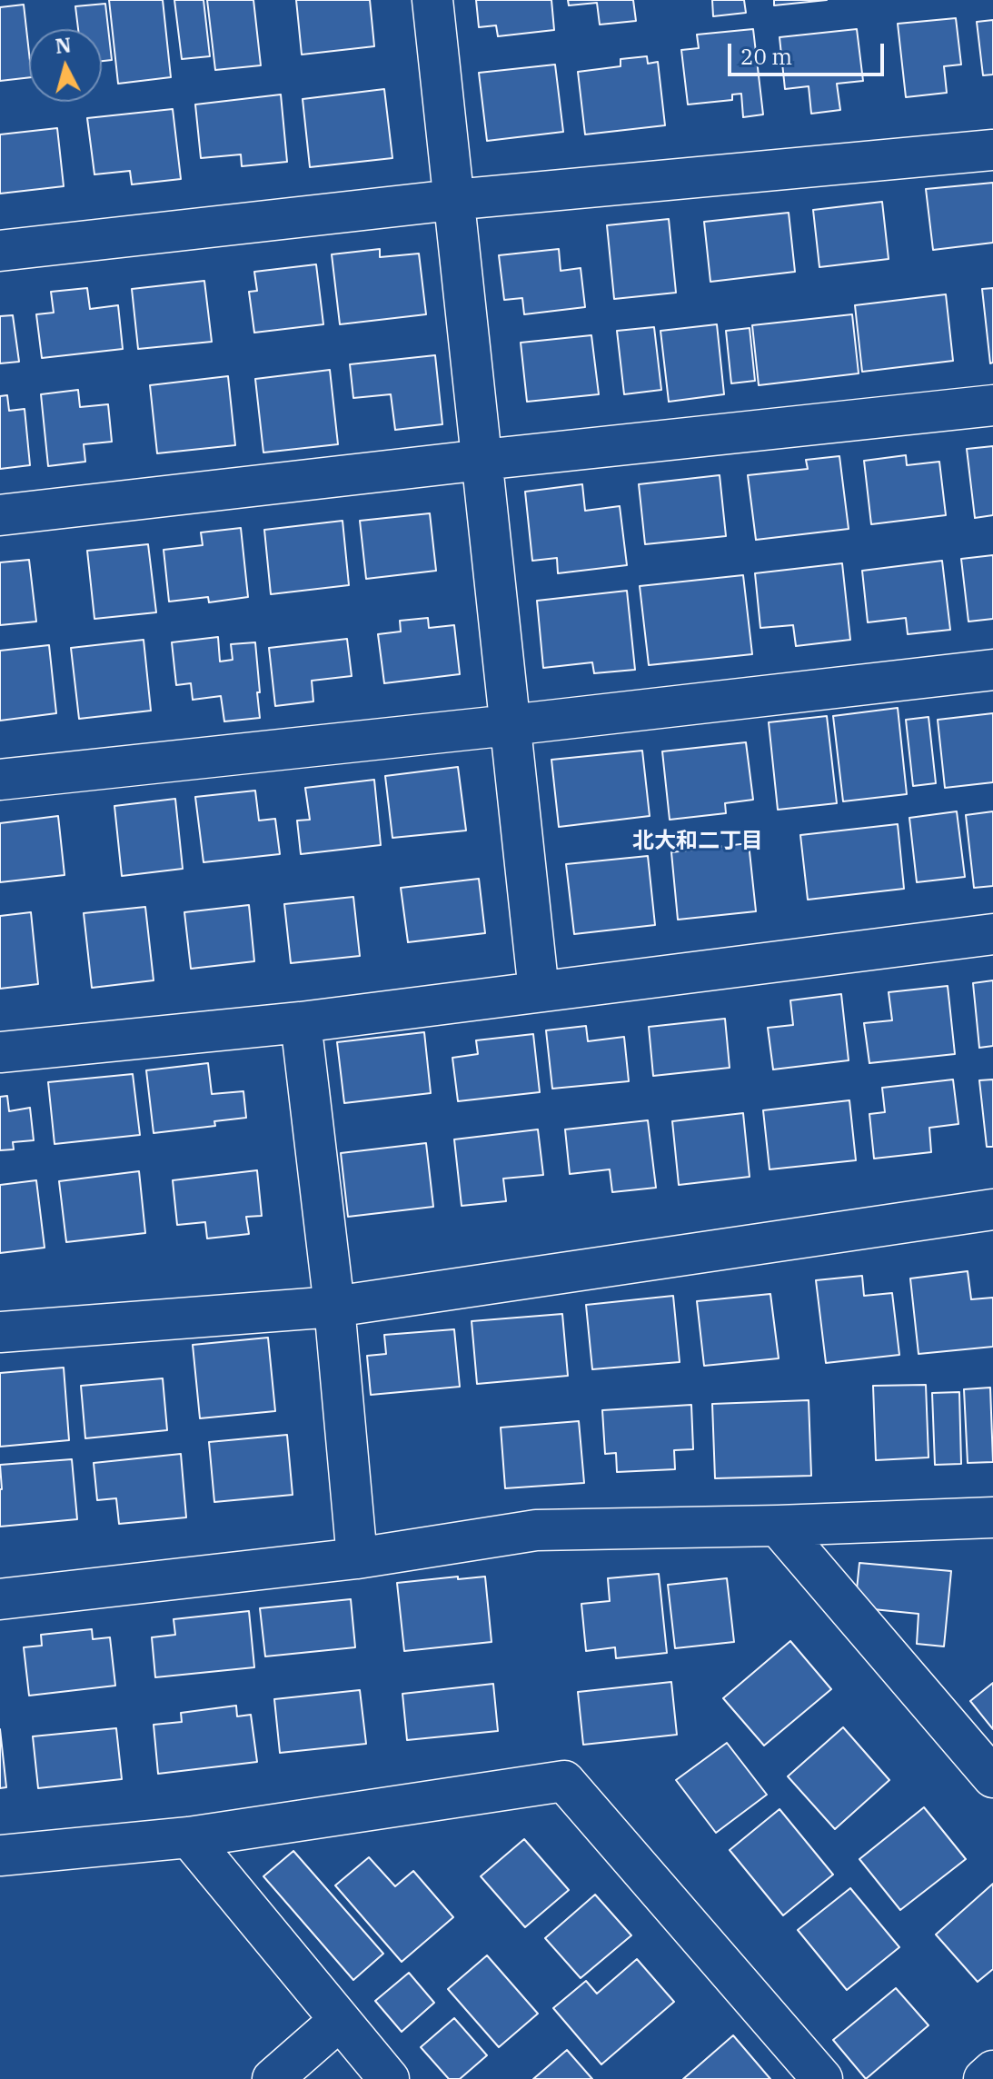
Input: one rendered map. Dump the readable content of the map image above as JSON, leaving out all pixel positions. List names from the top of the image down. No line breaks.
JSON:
{"districts":["北大和二丁目"],"scale_bar":"20 m","north":"top"}
